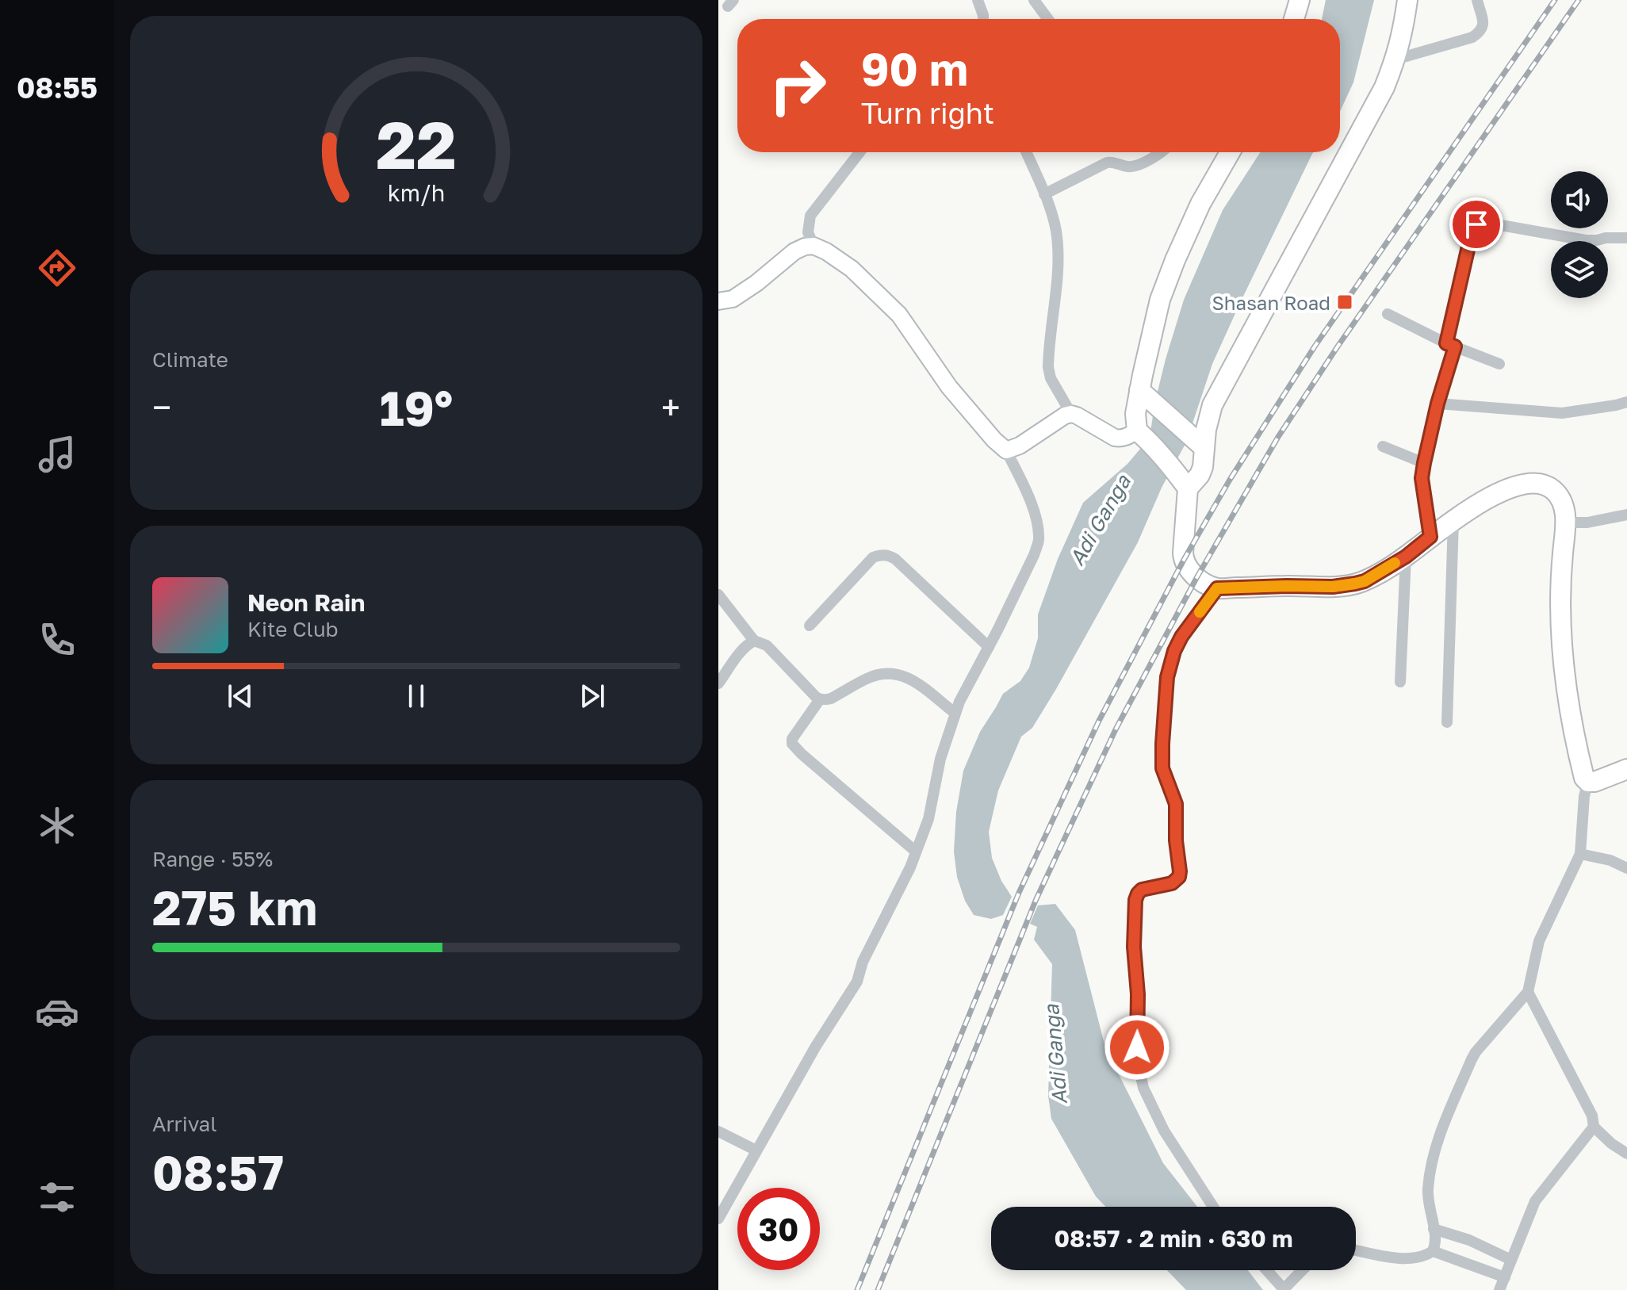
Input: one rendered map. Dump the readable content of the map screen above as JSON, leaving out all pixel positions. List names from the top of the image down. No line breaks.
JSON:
{"water":["Adi Ganga"],"places":{"transit":["Shasan Road"]},"page":{"tabs":"08:55","turn":["90 m","Turn right"],"tile":["Climate",["Range · 55%","275 km"],["Arrival","08:57"]],"heat":["−","19°","+"],"song":["Neon Rain","Kite Club"],"limit":"30","trip":"08:57 · 2 min · 630 m","gauge":["22","km/h"]}}
